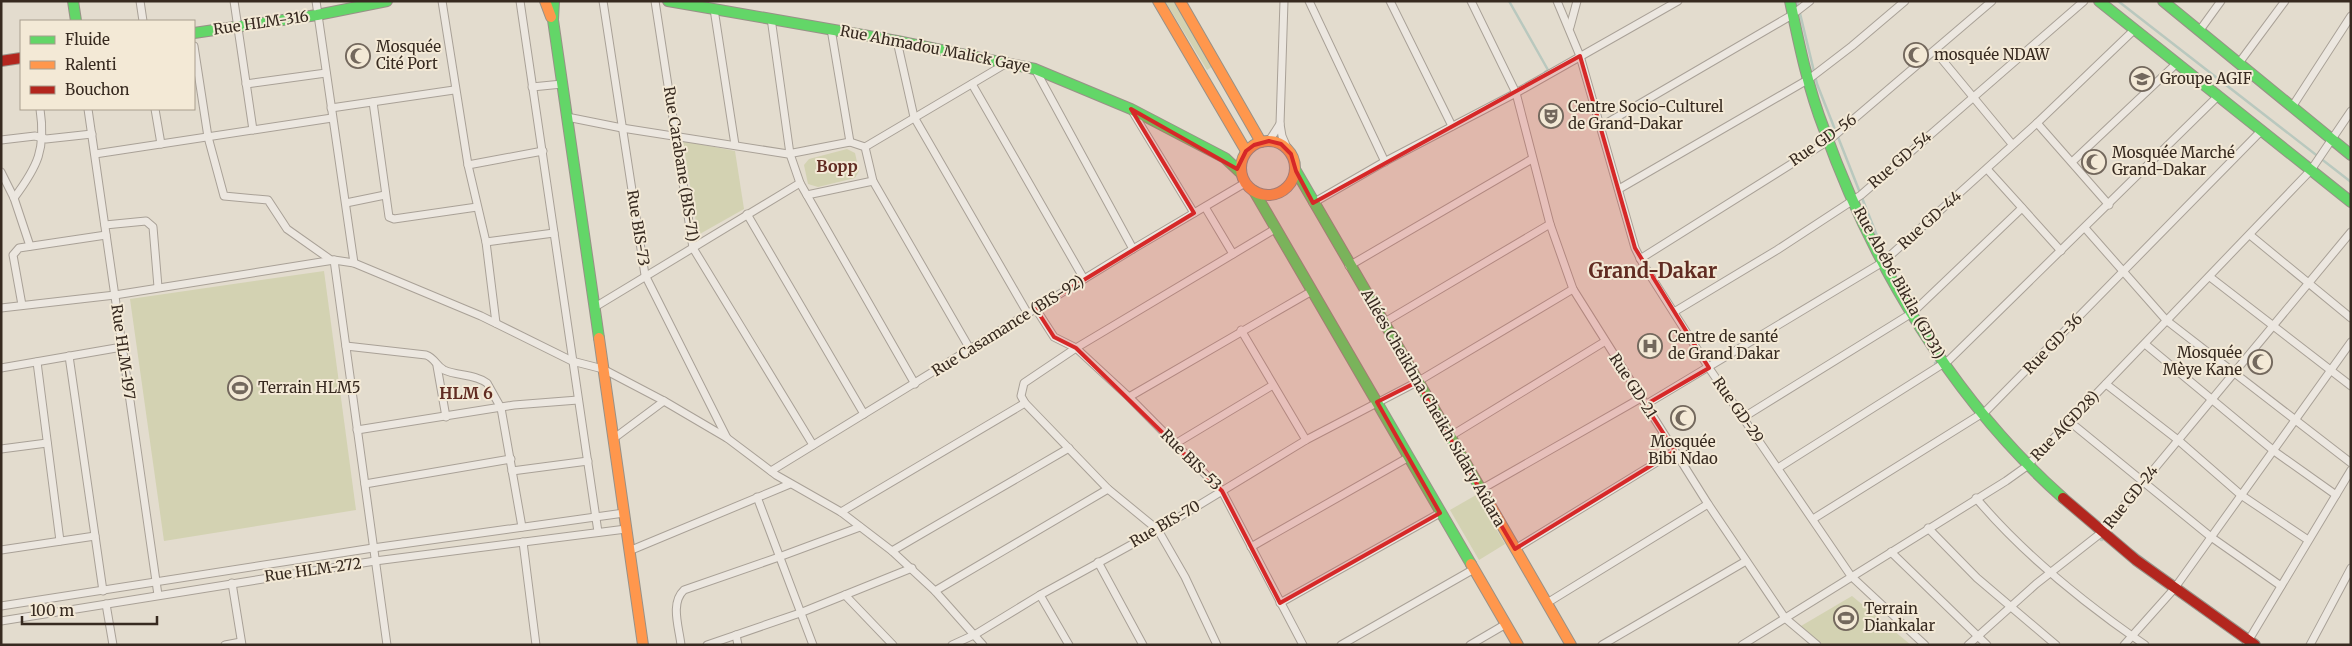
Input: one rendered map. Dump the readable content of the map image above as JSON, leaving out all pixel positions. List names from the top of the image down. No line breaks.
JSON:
{"streets":{"main road":["Rue HLM-316","Rue Ahmadou Malick Gaye","Rue Abébé Bikila (GD31)","Allées Cheikhna Cheikh Sidaty Aîdara"],"street":["Rue GD-56","Rue GD-54","Rue Carabane (BIS-71)","Rue GD-44","Rue BIS-73","Rue Casamance (BIS-92)","Rue GD-36","Rue HLM-197","Rue GD-21","Rue GD-29","Rue A(GD28)","Rue BIS-53","Rue GD-24","Rue BIS-70","Rue HLM-272"]},"crossings":[["Rue Ahmadou Malick Gaye","Rue Casamance (BIS-92)"],["Rue Ahmadou Malick Gaye","Allées Cheikhna Cheikh Sidaty Aîdara"],["Rue GD-56","Rue Abébé Bikila (GD31)"],["Rue GD-56","Rue GD-29"],["Rue GD-54","Rue Abébé Bikila (GD31)"],["Rue GD-54","Rue GD-29"],["Rue Carabane (BIS-71)","Rue Casamance (BIS-92)"],["Rue GD-44","Rue Abébé Bikila (GD31)"],["Rue GD-44","Rue GD-21"],["Rue GD-44","Allées Cheikhna Cheikh Sidaty Aîdara"],["Rue GD-44","Rue GD-29"],["Rue Abébé Bikila (GD31)","Rue GD-36"],["Rue Abébé Bikila (GD31)","Rue A(GD28)"],["Rue Abébé Bikila (GD31)","Rue GD-24"],["Rue Casamance (BIS-92)","Allées Cheikhna Cheikh Sidaty Aîdara"],["Rue Casamance (BIS-92)","Rue BIS-53"],["Rue GD-36","Rue GD-29"],["Rue HLM-197","Rue HLM-272"],["Rue GD-21","Rue A(GD28)"],["Rue GD-21","Rue BIS-70"],["Allées Cheikhna Cheikh Sidaty Aîdara","Rue BIS-70"],["Rue GD-29","Rue A(GD28)"],["Rue BIS-53","Rue BIS-70"]],"districts":["Bopp","Grand-Dakar","HLM 6"],"places":{"mosque":["mosquée NDAW","Mosquée Cité Port","Mosquée Marché Grand-Dakar","Mosquée Mèye Kane","Mosquée Bibi Ndao"],"school or university":["Groupe AGIF"],"theatre":["Centre Socio-Culturel de Grand-Dakar"],"hospital":["Centre de santé de Grand Dakar"],"sports":["Terrain HLM5","Terrain Diankalar"]},"legend":["Fluide","Ralenti","Bouchon"],"scale_bar":"100 m"}
